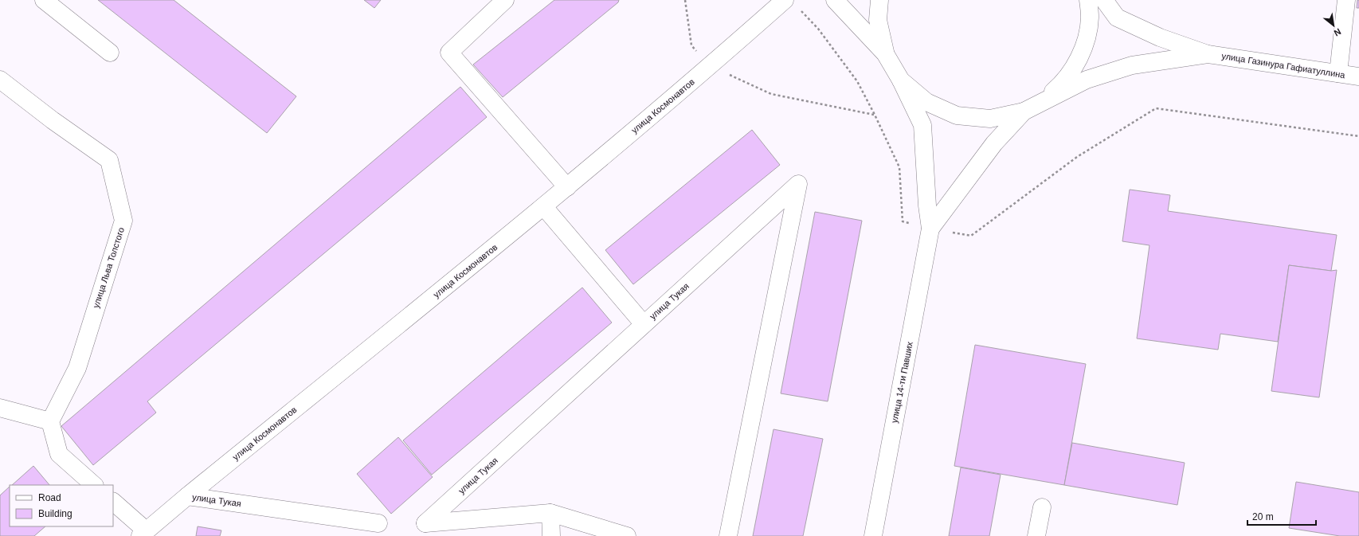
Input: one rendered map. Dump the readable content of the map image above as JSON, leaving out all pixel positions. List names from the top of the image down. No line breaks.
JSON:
{"streets":{"street":["улица Газинура Гафиатуллина","улица Космонавтов","улица Льва Толстого","улица Тукая","улица 14-ти Павших"]},"crossings":[["улица Космонавтов","улица Тукая"]],"legend":["Road","Building"],"scale_bar":"20 m","north":"bottom right"}
